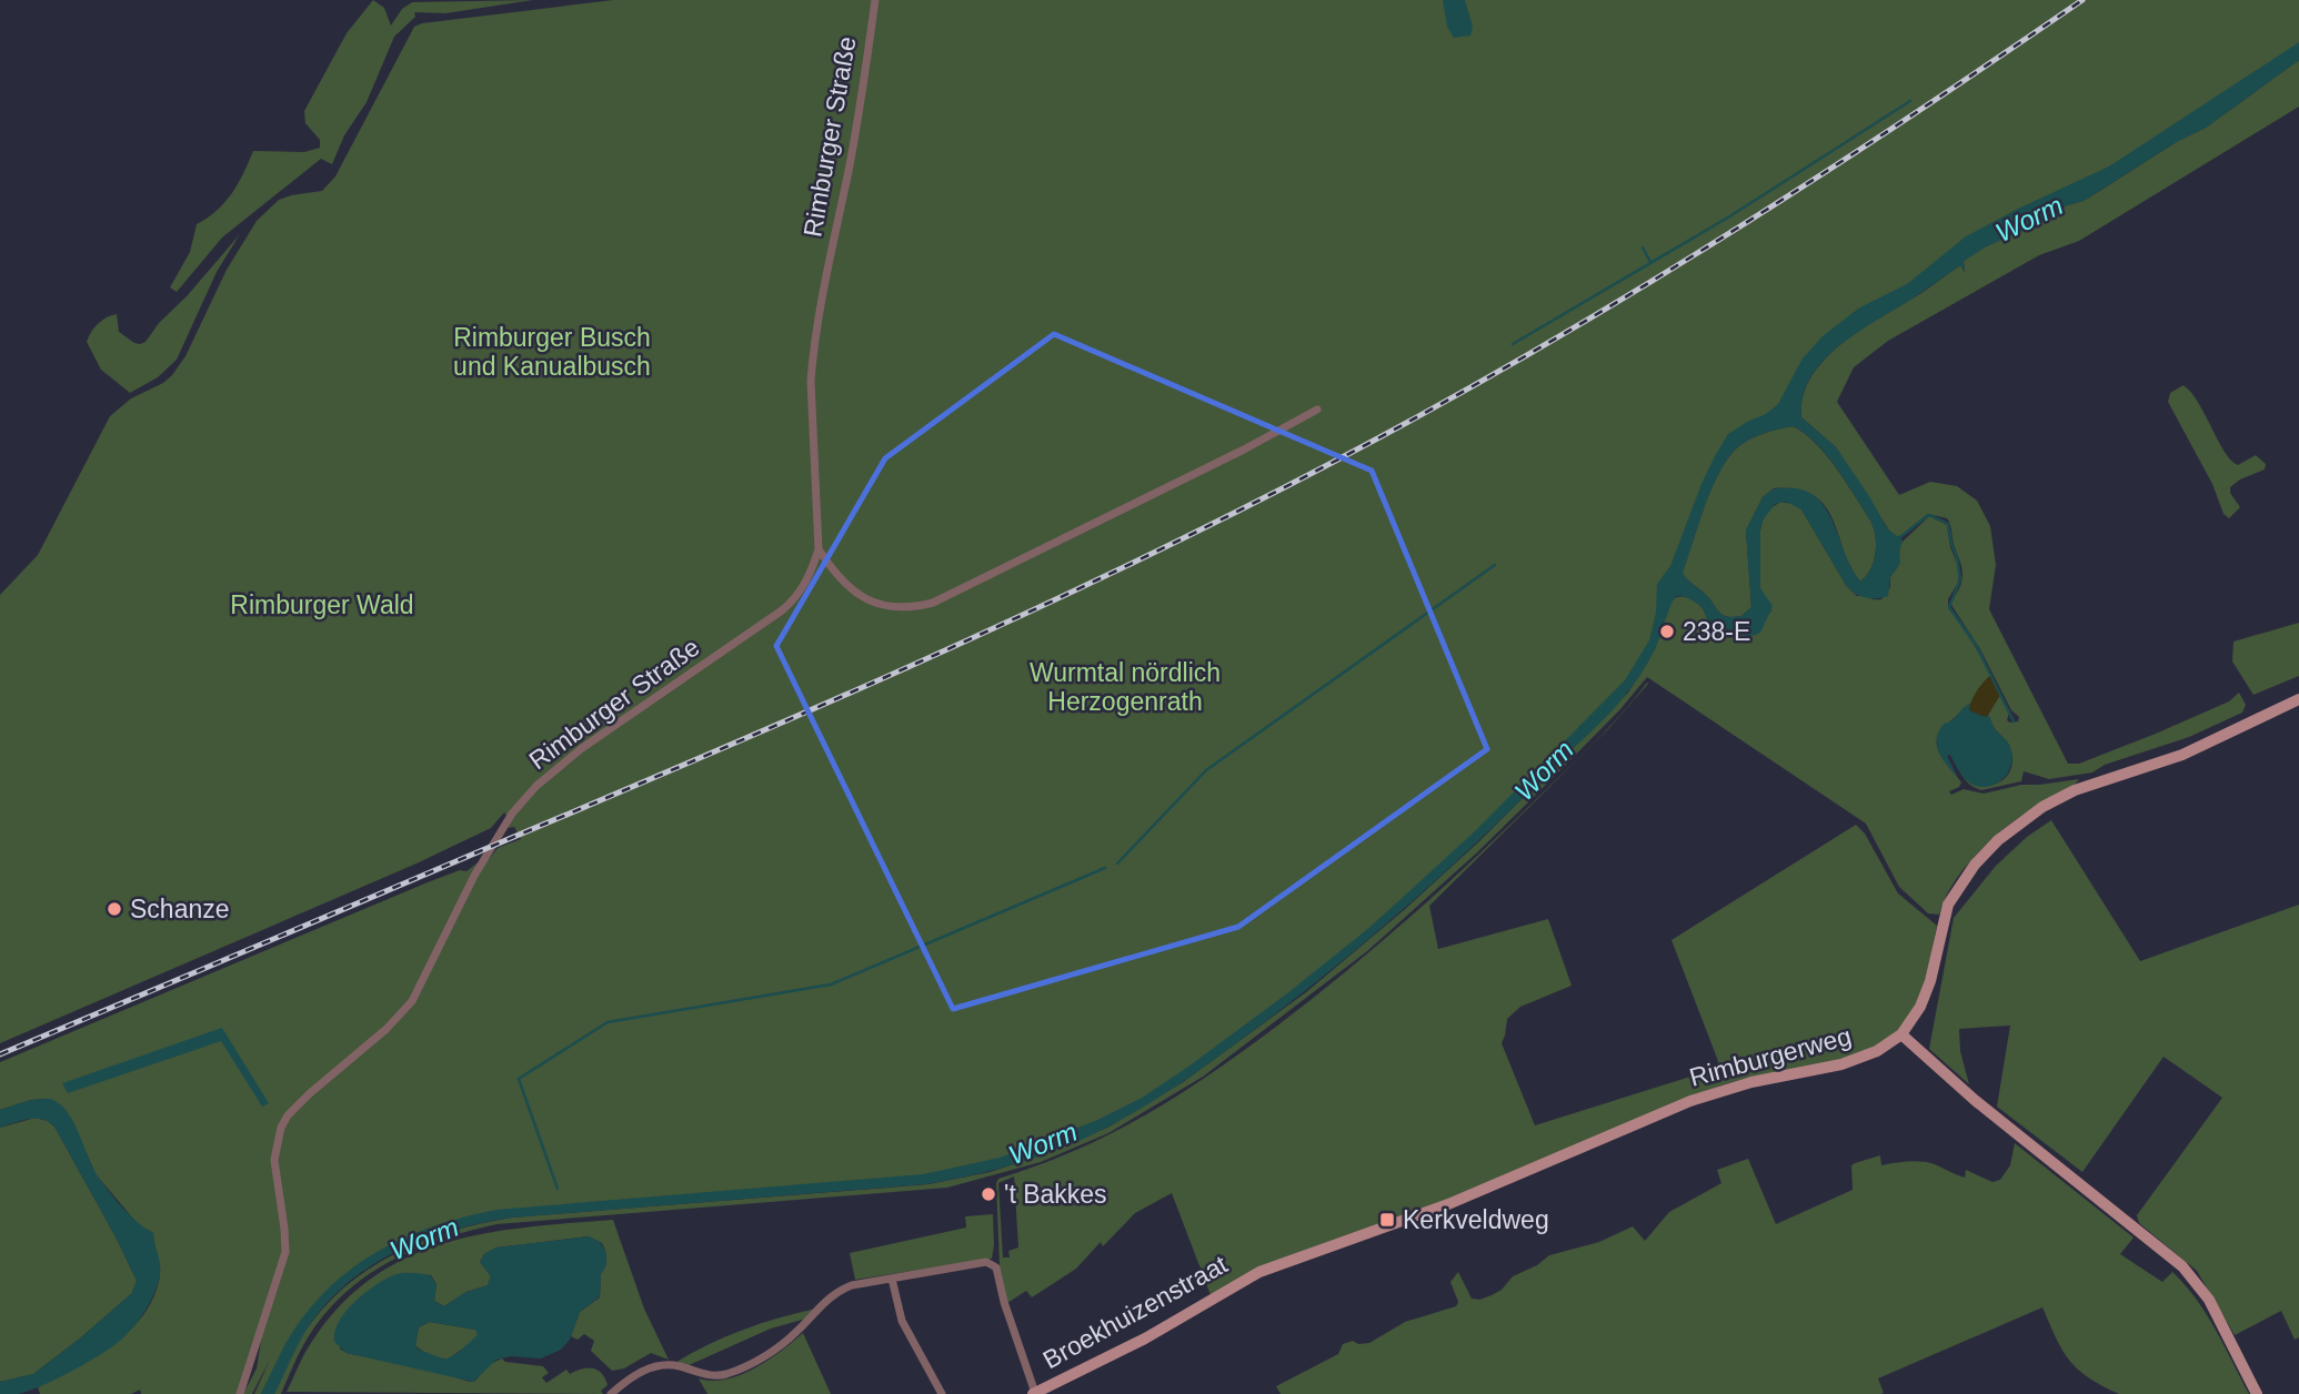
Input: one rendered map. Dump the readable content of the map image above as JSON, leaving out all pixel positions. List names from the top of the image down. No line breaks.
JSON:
{"streets":{"street":["Rimburger Straße","Rimburgerweg","Broekhuizenstraat"]},"crossings":[["Rimburgerweg","Broekhuizenstraat"]],"water":["Worm"],"parks":["Rimburger Busch und Kanualbusch","Rimburger Wald","Wurmtal nördlich Herzogenrath"],"places":{"other":["238-E","Schanze","'t Bakkes"],"transit":["Kerkveldweg"]}}
